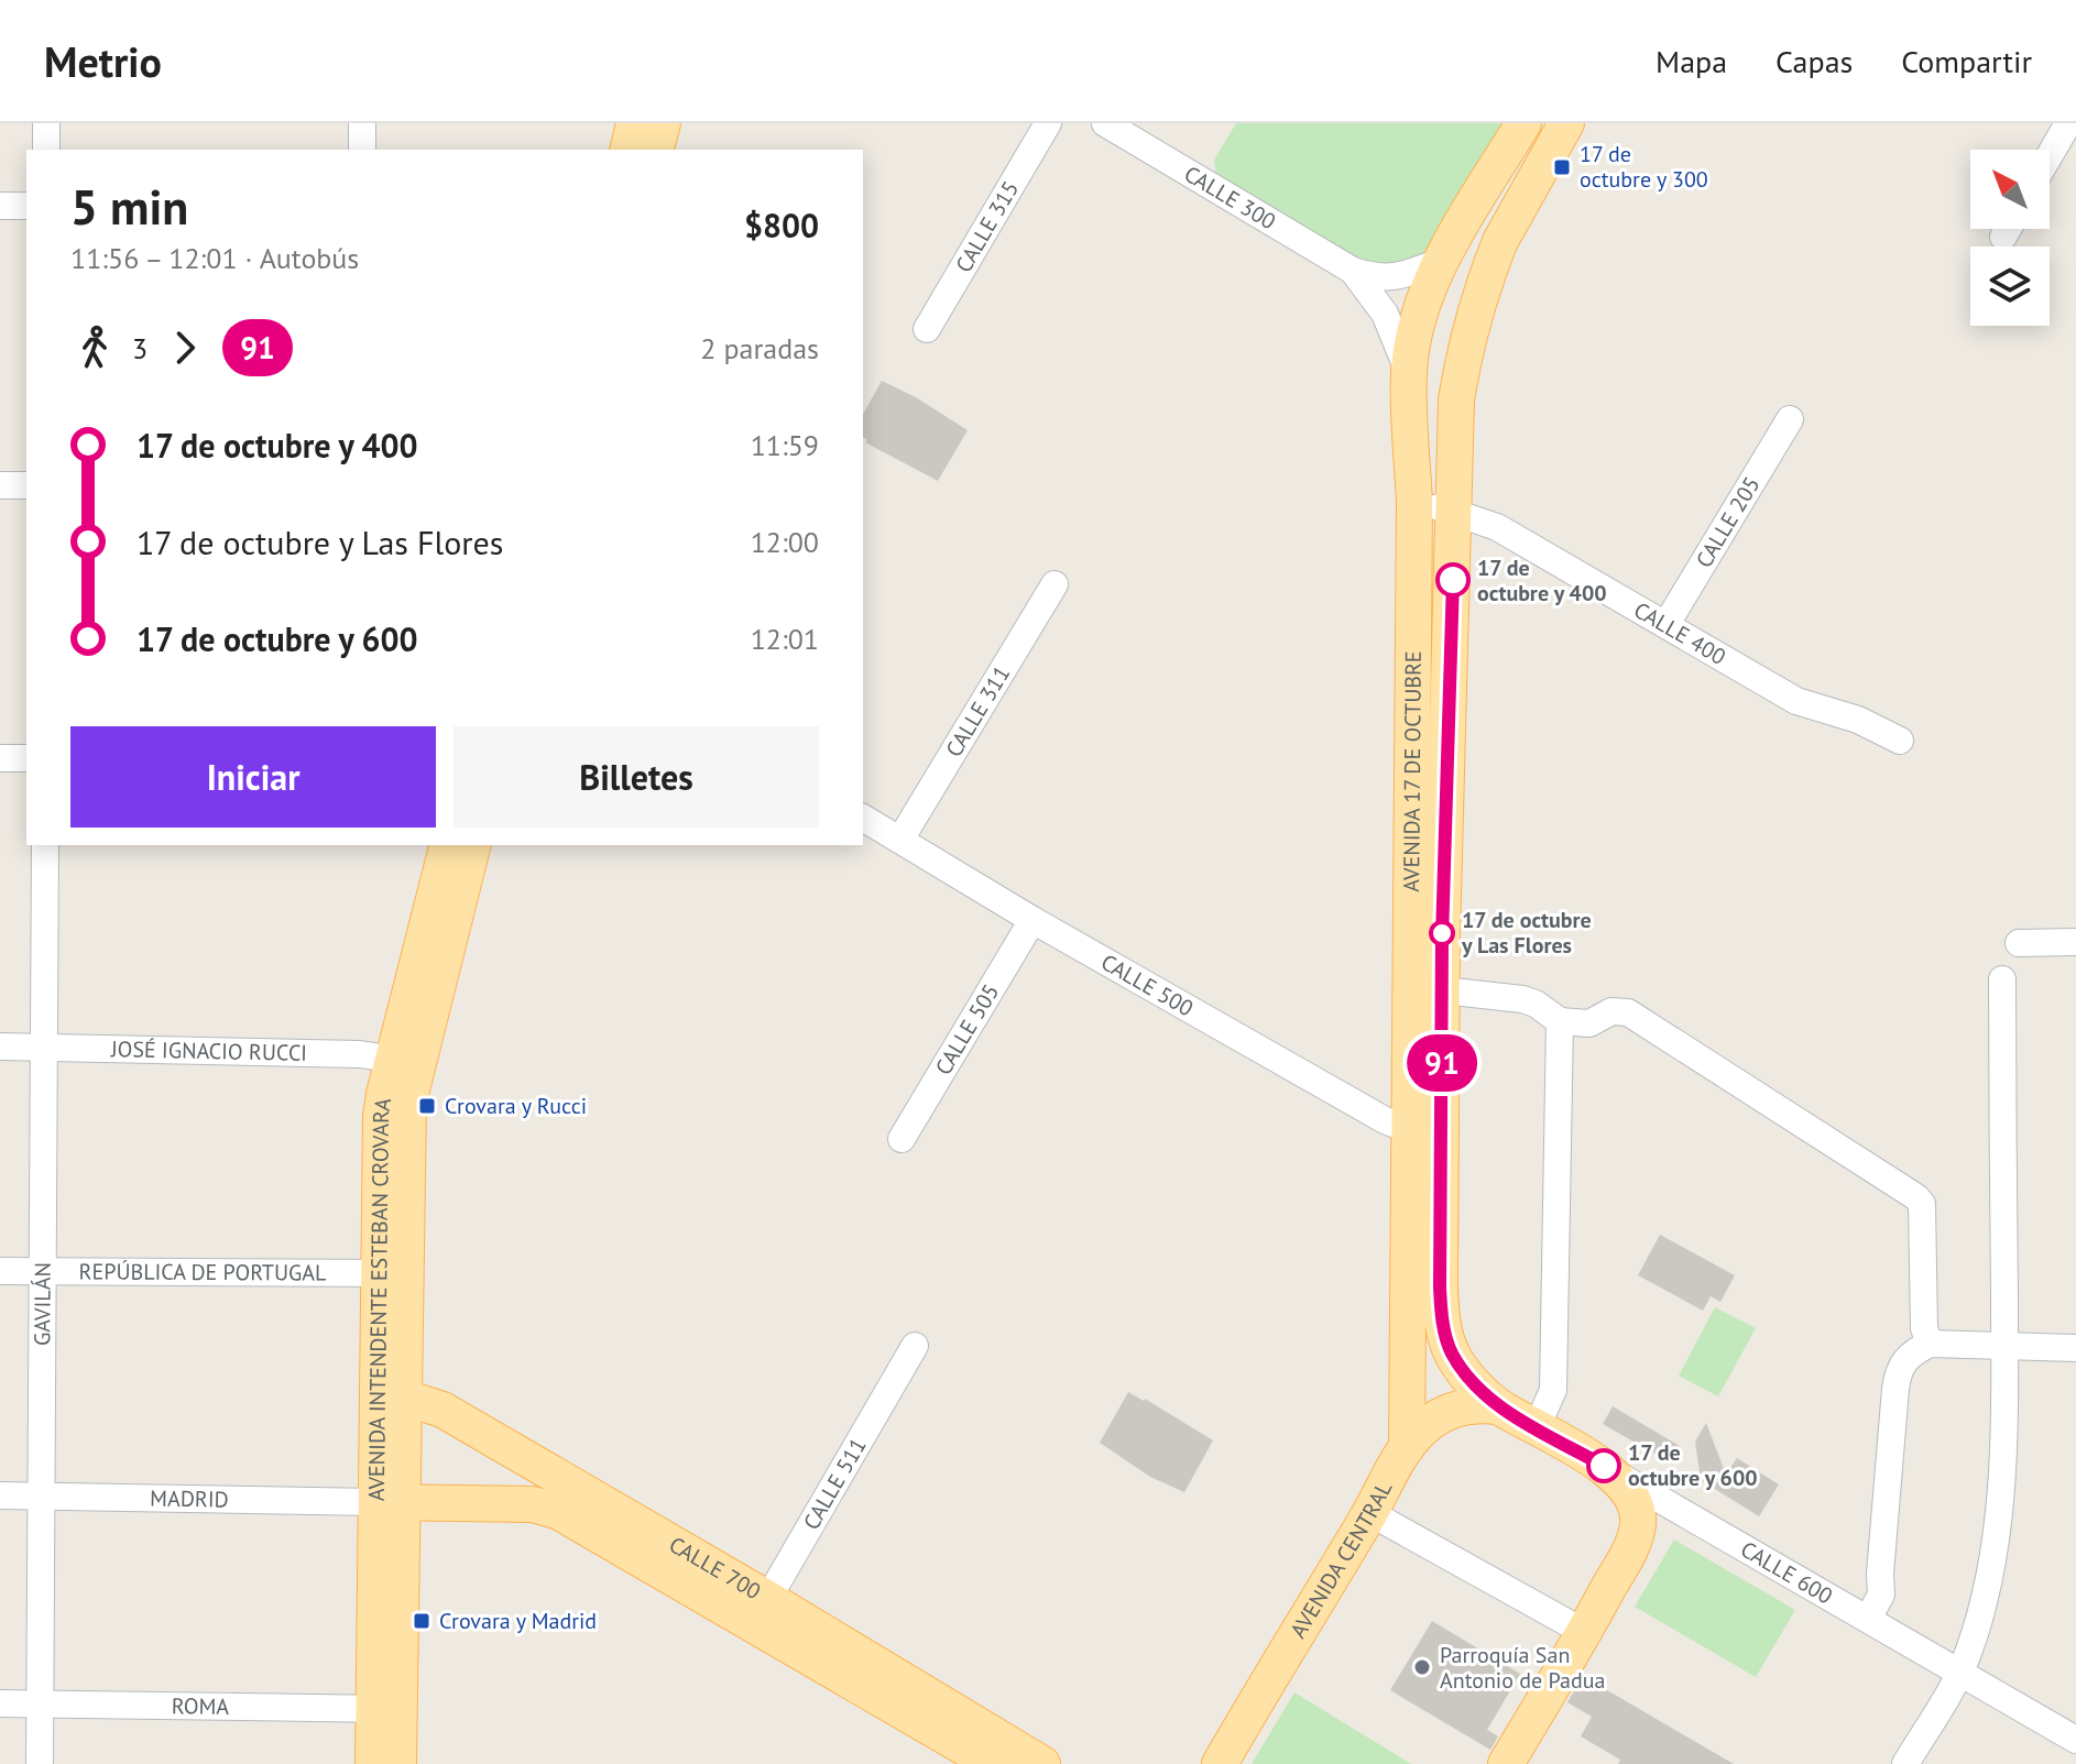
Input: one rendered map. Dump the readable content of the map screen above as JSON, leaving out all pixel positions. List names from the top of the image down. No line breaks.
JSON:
{"streets":{"main road":["AVENIDA 17 DE OCTUBRE","AVENIDA INTENDENTE ESTEBAN CROVARA","AVENIDA CENTRAL","CALLE 700","CALLE 600"],"street":["CALLE 300","CALLE 315","CALLE 205","CALLE 400","CALLE 311","CALLE 500","CALLE 505","JOSÉ IGNACIO RUCCI","REPÚBLICA DE PORTUGAL","GAVILÁN","CALLE 511","MADRID","ROMA"]},"crossings":[["CALLE 205","CALLE 400"],["CALLE 400","AVENIDA 17 DE OCTUBRE"],["CALLE 311","CALLE 500"],["AVENIDA 17 DE OCTUBRE","CALLE 500"],["AVENIDA 17 DE OCTUBRE","AVENIDA CENTRAL"],["AVENIDA 17 DE OCTUBRE","CALLE 600"],["CALLE 500","CALLE 505"],["JOSÉ IGNACIO RUCCI","AVENIDA INTENDENTE ESTEBAN CROVARA"],["JOSÉ IGNACIO RUCCI","GAVILÁN"],["REPÚBLICA DE PORTUGAL","AVENIDA INTENDENTE ESTEBAN CROVARA"],["REPÚBLICA DE PORTUGAL","GAVILÁN"],["AVENIDA INTENDENTE ESTEBAN CROVARA","MADRID"],["AVENIDA INTENDENTE ESTEBAN CROVARA","CALLE 700"],["AVENIDA INTENDENTE ESTEBAN CROVARA","ROMA"],["GAVILÁN","MADRID"],["GAVILÁN","ROMA"],["CALLE 511","CALLE 700"],["MADRID","CALLE 700"],["AVENIDA CENTRAL","CALLE 600"]],"places":{"transit":["17 de octubre y 300","Crovara y Rucci","Crovara y Madrid"],"other":["17 de octubre y 400","17 de octubre y Las Flores","17 de octubre y 600","Parroquía San Antonio de Padua"]},"lines":["bus line 91"],"north":"top left","page":{"header":"Metrio","nav":["Mapa","Capas","Compartir"],"on_map":"91","heading":["5 min","11:56 – 12:01 · Autobús","$800"],"legs":["3","91","2 paradas"],"list":[{"name":"17 de octubre y 400","value":"11:59"},{"name":"17 de octubre y Las Flores","value":"12:00"},{"name":"17 de octubre y 600","value":"12:01"}],"buttons":["Iniciar","Billetes"]}}
